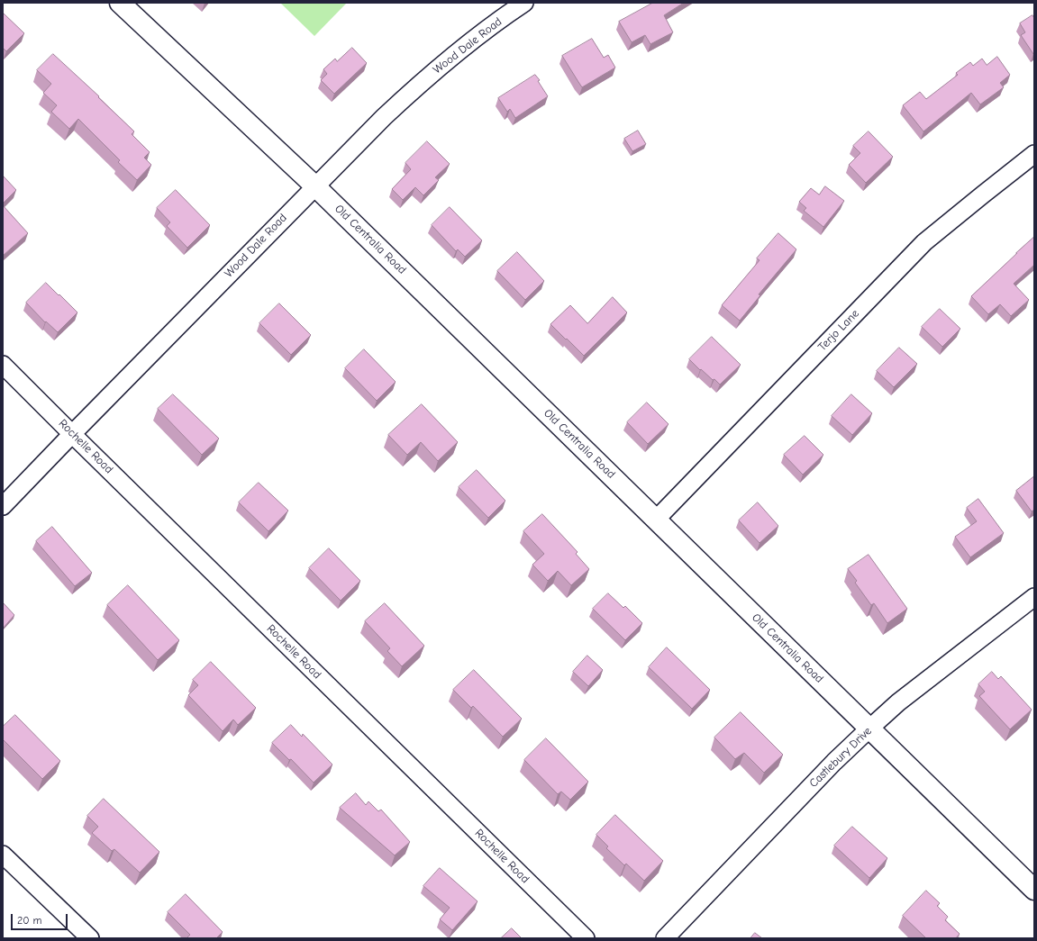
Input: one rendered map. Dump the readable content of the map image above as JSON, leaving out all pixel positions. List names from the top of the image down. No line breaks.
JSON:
{"streets":{"street":["Wood Dale Road","Old Centralia Road","Terjo Lane","Rochelle Road","Castlebury Drive"]},"crossings":[["Wood Dale Road","Old Centralia Road"],["Wood Dale Road","Rochelle Road"],["Old Centralia Road","Terjo Lane"],["Old Centralia Road","Castlebury Drive"]],"scale_bar":"20 m"}
